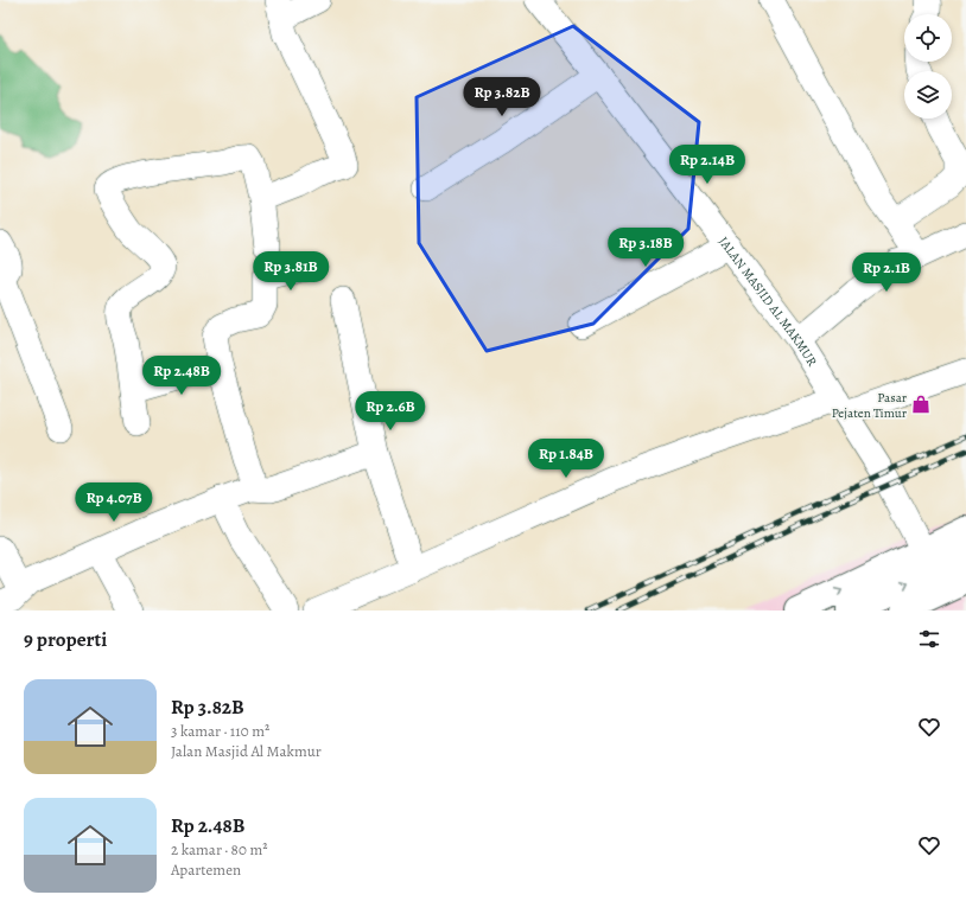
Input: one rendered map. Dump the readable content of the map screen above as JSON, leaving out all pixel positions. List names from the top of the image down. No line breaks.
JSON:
{"streets":{"street":["JALAN MASJID AL MAKMUR"]},"places":{"shop":["Pasar Pejaten Timur"]},"page":{"price":["Rp 3.82B","Rp 2.14B","Rp 3.18B","Rp 3.81B","Rp 2.1B","Rp 2.48B","Rp 2.6B","Rp 1.84B","Rp 4.07B"],"heading":"9 properti","list":[{"name":"Rp 3.82B","note":"3 kamar · 110 m² · Jalan Masjid Al Makmur"},{"name":"Rp 2.48B","note":"2 kamar · 80 m² · Apartemen"}]}}
